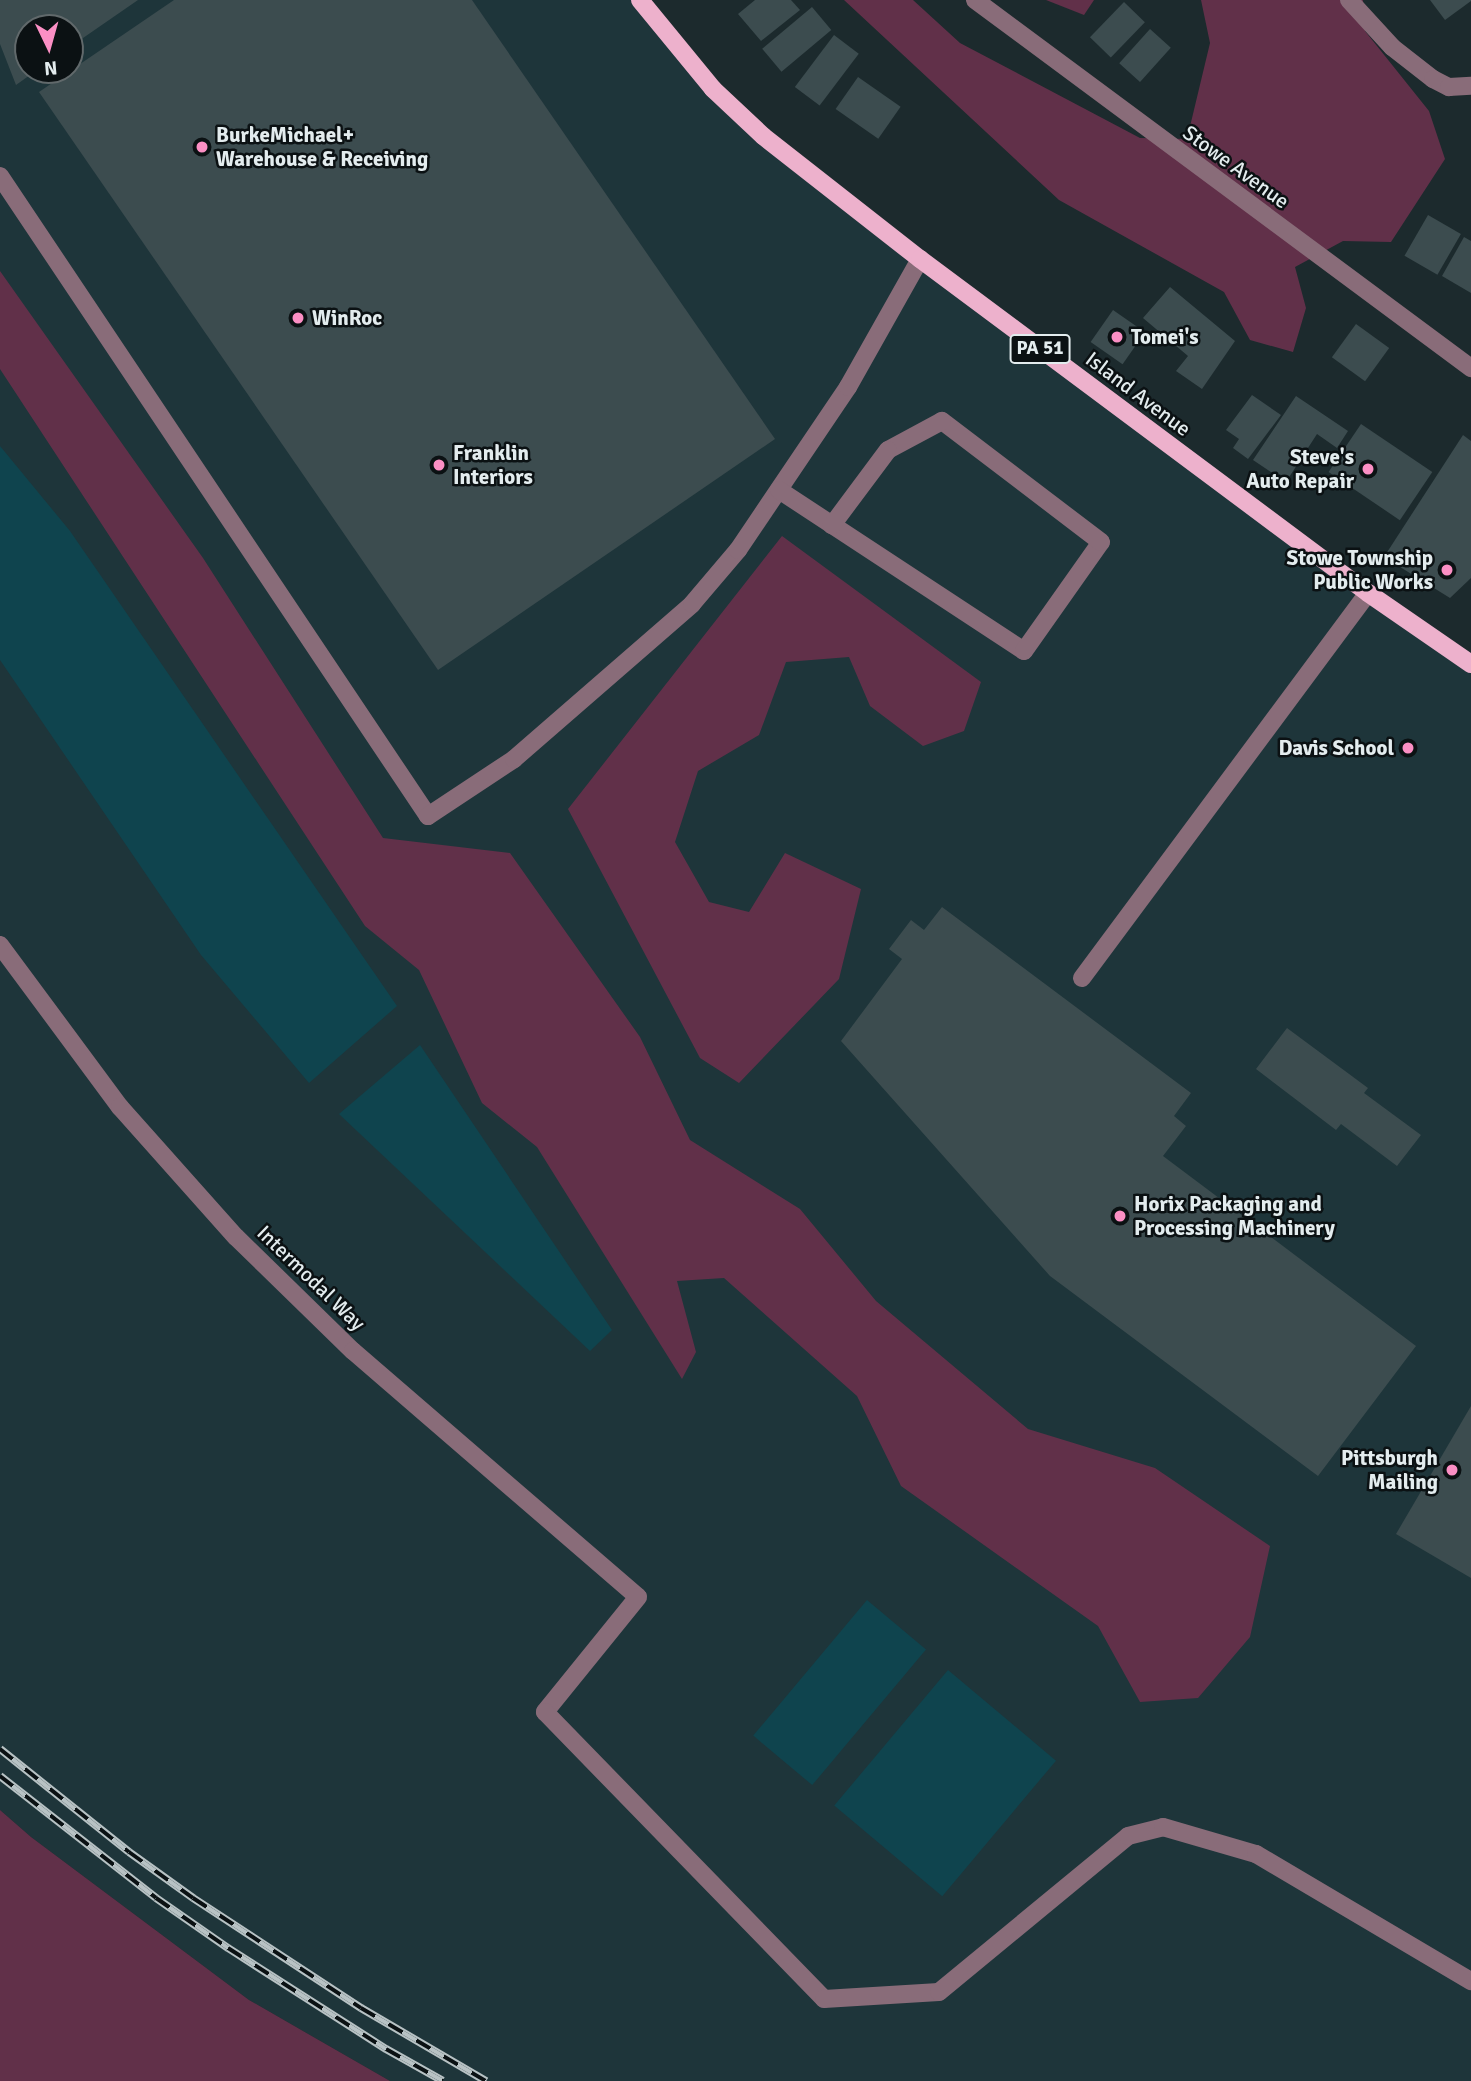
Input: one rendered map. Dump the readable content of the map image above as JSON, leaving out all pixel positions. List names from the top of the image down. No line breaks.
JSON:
{"streets":{"main road":["PA 51","Island Avenue"],"street":["Stowe Avenue","Intermodal Way"]},"places":["BurkeMichael+ Warehouse & Receiving","WinRoc","Tomei's","Franklin Interiors","Steve's Auto Repair","Stowe Township Public Works","Davis School","Horix Packaging and Processing Machinery","Pittsburgh Mailing"],"north":"bottom"}
